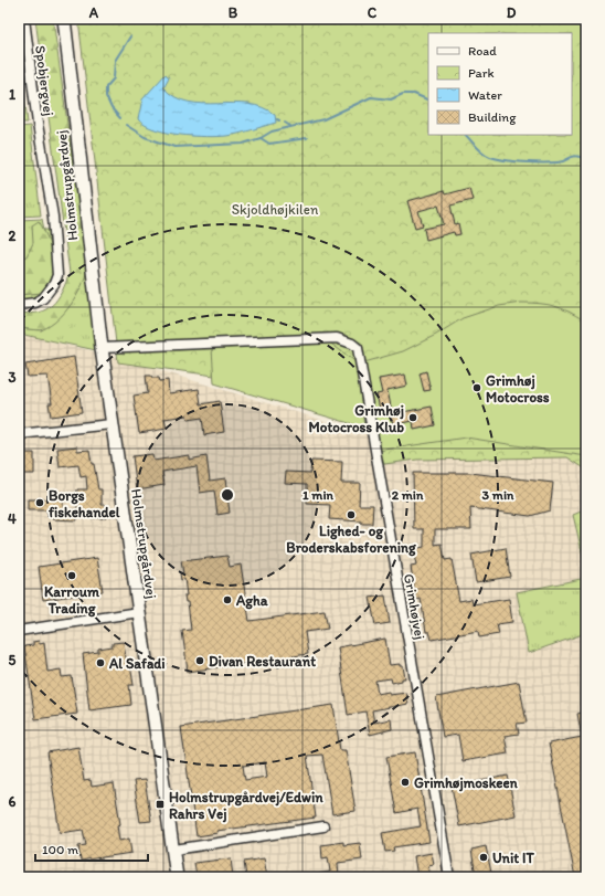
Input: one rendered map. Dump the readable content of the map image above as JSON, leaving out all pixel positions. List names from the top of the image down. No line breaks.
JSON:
{"streets":{"street":["Spobjergvej","Holmstrupgårdvej","Grimhøjvej"]},"crossings":[["Holmstrupgårdvej","Grimhøjvej"]],"parks":["Skjoldhøjkilen"],"places":{"other":["Grimhøj Motocross","Grimhøj Motocross Klub","Borgs fiskehandel","Lighed- og Broderskabsforening","Karroum Trading","Agha","Divan Restaurant","Al Safadi","Grimhøjmoskeen","Unit IT"],"transit":["Holmstrupgårdvej/Edwin Rahrs Vej"]},"legend":["Road","Park","Water","Building"],"scale_bar":"100 m","grid":{"columns":["A","B","C","D"],"rows":["1","2","3","4","5","6"]},"rings":["1 min","2 min","3 min"]}
